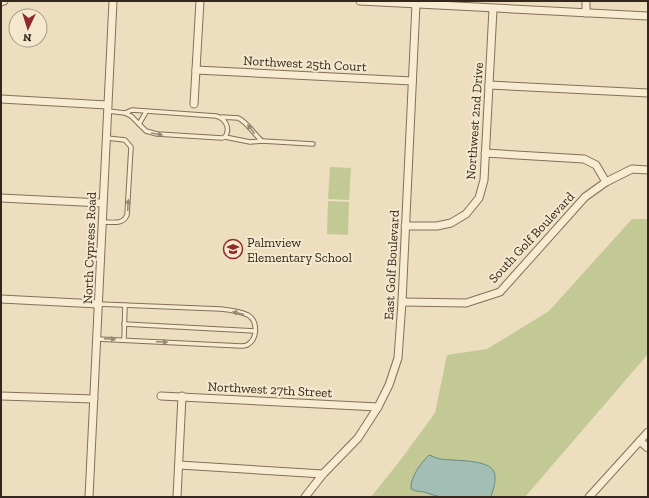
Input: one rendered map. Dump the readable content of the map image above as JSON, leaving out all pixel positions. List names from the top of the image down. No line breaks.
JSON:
{"streets":{"street":["Northwest 25th Court","Northwest 2nd Drive","South Golf Boulevard","North Cypress Road","East Golf Boulevard","Northwest 27th Street"]},"crossings":[["Northwest 25th Court","East Golf Boulevard"],["Northwest 2nd Drive","East Golf Boulevard"],["South Golf Boulevard","East Golf Boulevard"],["East Golf Boulevard","Northwest 27th Street"]],"places":{"school or university":["Palmview Elementary School"]},"north":"bottom"}
